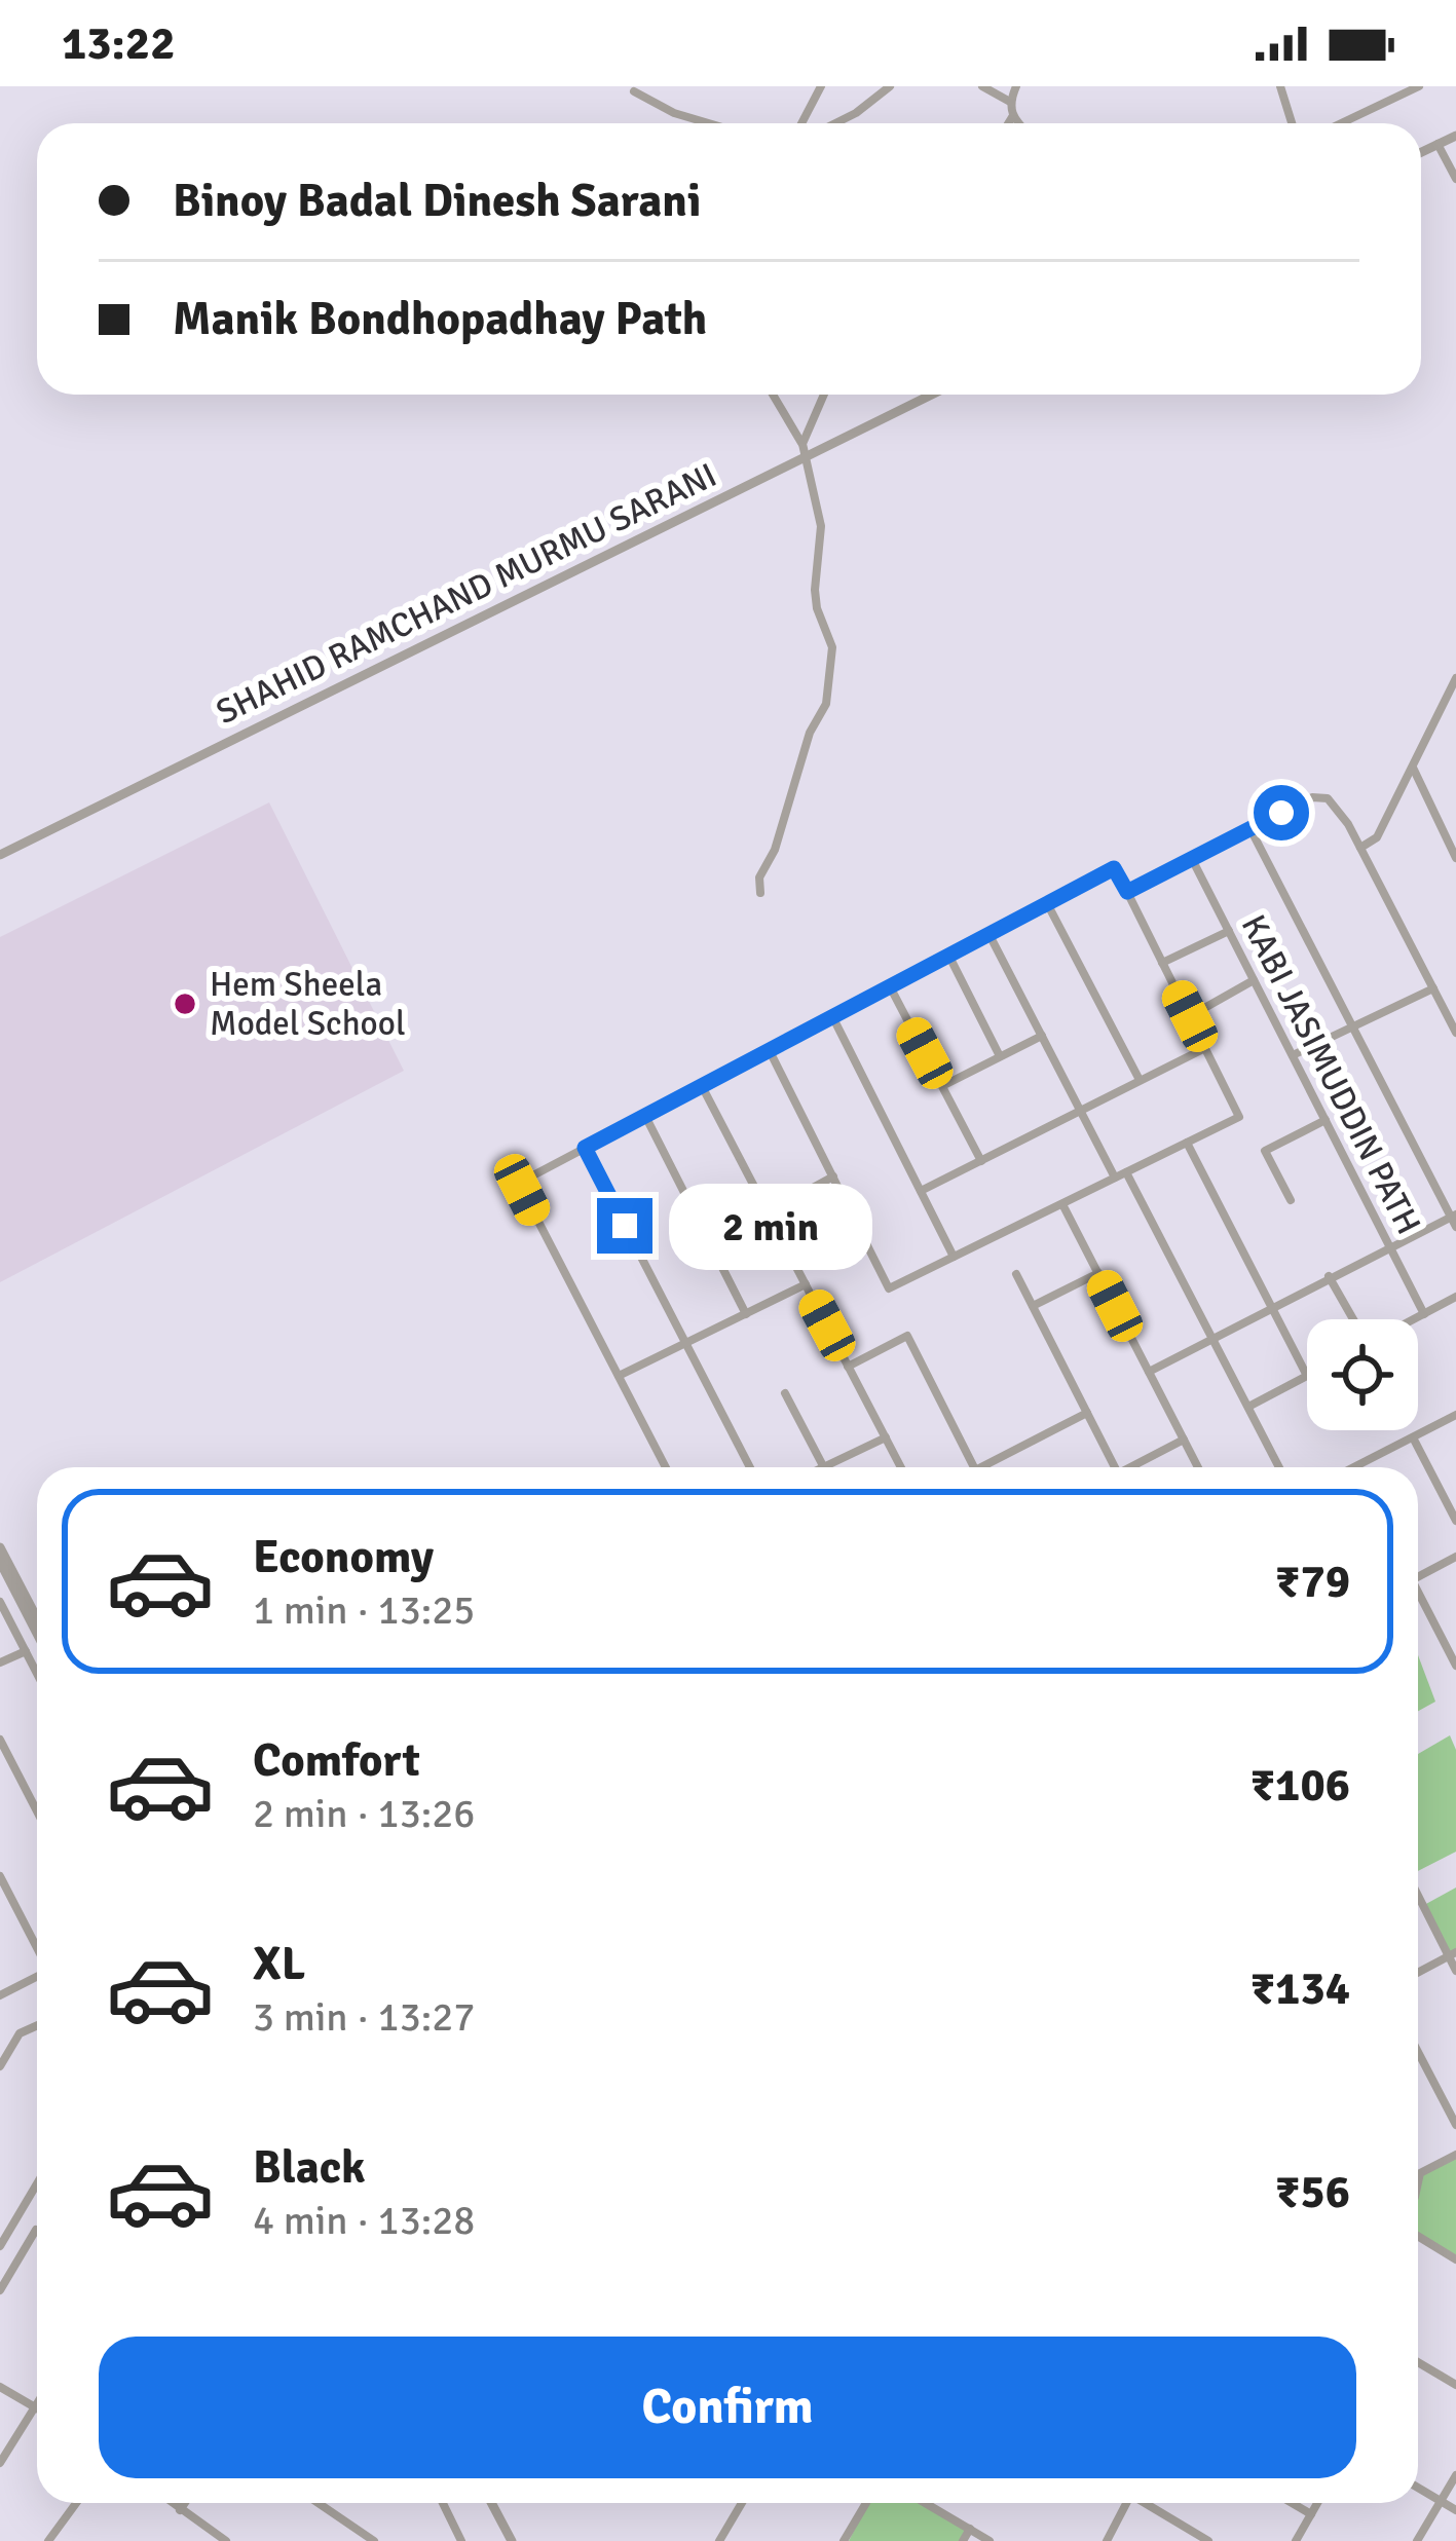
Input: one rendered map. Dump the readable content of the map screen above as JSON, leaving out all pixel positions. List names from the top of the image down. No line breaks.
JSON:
{"streets":{"street":["SHAHID RAMCHAND MURMU SARANI","KABI JASIMUDDIN PATH"]},"places":["Hem Sheela Model School"],"page":{"status":"13:22","banner":["Binoy Badal Dinesh Sarani","Manik Bondhopadhay Path"],"bubble":"2 min","list":[{"name":"Economy","note":"1 min · 13:25","value":"₹79"},{"name":"Comfort","note":"2 min · 13:26","value":"₹106"},{"name":"XL","note":"3 min · 13:27","value":"₹134"},{"name":"Black","note":"4 min · 13:28","value":"₹56"}],"buttons":"Confirm"}}
